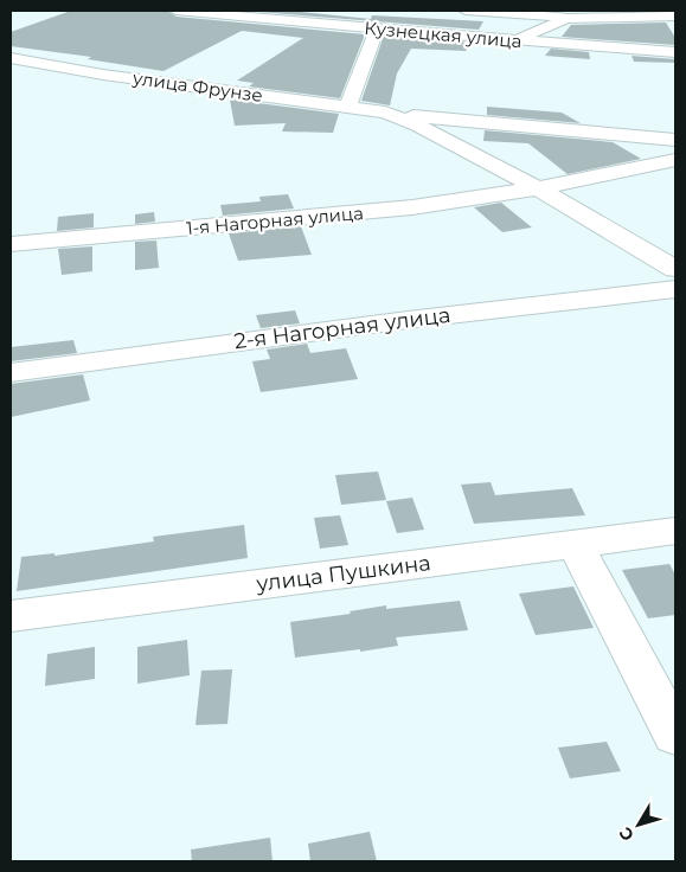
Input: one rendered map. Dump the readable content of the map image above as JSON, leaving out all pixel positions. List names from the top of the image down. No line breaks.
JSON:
{"streets":{"street":["Кузнецкая улица","улица Фрунзе","1-я Нагорная улица","2-я Нагорная улица","улица Пушкина"]},"crossings":[["улица Фрунзе","1-я Нагорная улица"]],"north":"bottom left"}
